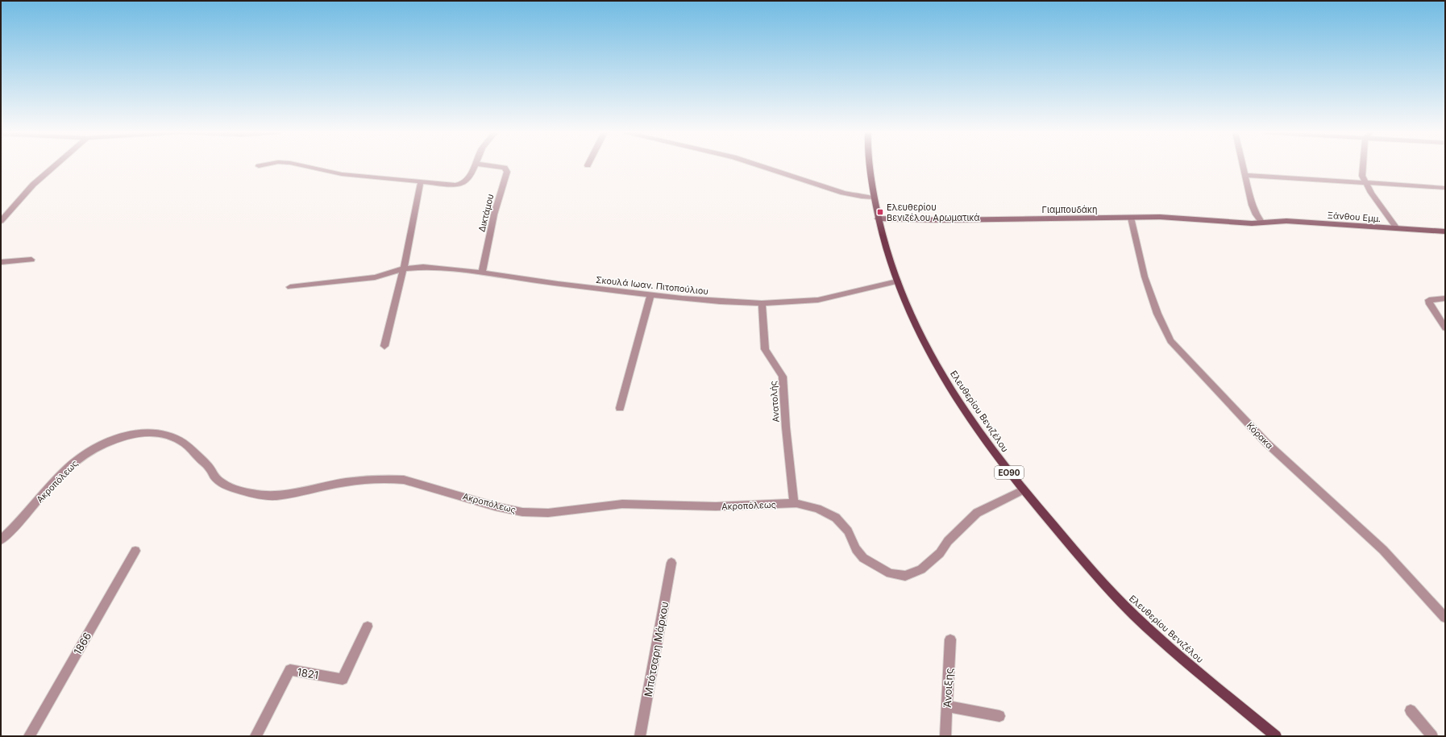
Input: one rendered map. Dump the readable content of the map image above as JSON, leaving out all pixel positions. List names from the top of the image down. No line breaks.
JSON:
{"streets":{"main road":["Ελευθερίου Βενιζέλου","ΕΟ90"],"street":["Γιαμπουδάκη","Δικτάμου","Ξάνθου Εμμ.","Σκουλά Ιωαν. Πιτοπούλιου","Ανατολής","Κόρακα","Ακροπόλεως","1866","Μπότσαρη Μάρκου","1821","Άνοιξης"]},"crossings":[["Γιαμπουδάκη","Ξάνθου Εμμ."],["Γιαμπουδάκη","Ελευθερίου Βενιζέλου"],["Γιαμπουδάκη","Κόρακα"],["Δικτάμου","Σκουλά Ιωαν. Πιτοπούλιου"],["Σκουλά Ιωαν. Πιτοπούλιου","Ανατολής"],["Σκουλά Ιωαν. Πιτοπούλιου","Ελευθερίου Βενιζέλου"],["Ανατολής","Ακροπόλεως"],["Ελευθερίου Βενιζέλου","Ακροπόλεως"]],"places":{"transit":["Ελευθερίου Βενιζέλου Αρωματικά"]}}
